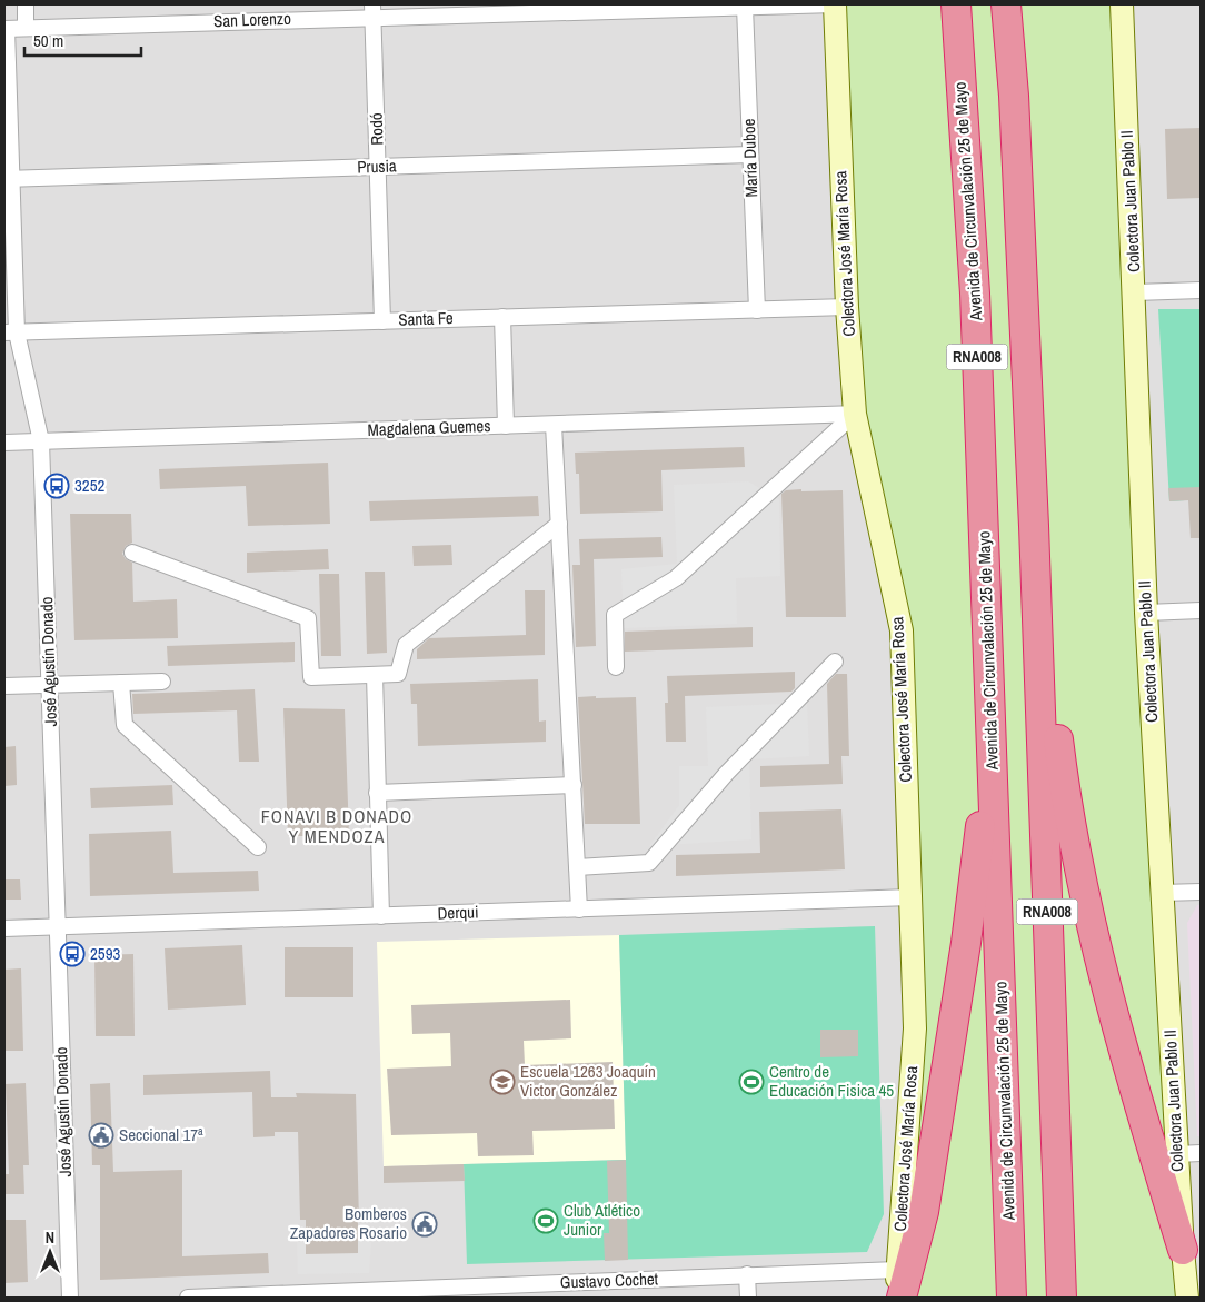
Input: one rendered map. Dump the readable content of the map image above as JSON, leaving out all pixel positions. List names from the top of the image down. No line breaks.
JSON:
{"streets":{"highway":["Avenida de Circunvalación 25 de Mayo","RNA008"],"main road":["Colectora Juan Pablo II","Colectora José María Rosa"],"street":["San Lorenzo","Rodó","María Duboe","Prusia","Santa Fe","Magdalena Guemes","José Agustín Donado","Derqui","Gustavo Cochet"]},"crossings":[["San Lorenzo","Rodó"],["San Lorenzo","María Duboe"],["San Lorenzo","Colectora José María Rosa"],["San Lorenzo","José Agustín Donado"],["Rodó","Prusia"],["Rodó","Santa Fe"],["María Duboe","Prusia"],["María Duboe","Santa Fe"],["Prusia","José Agustín Donado"],["Colectora José María Rosa","Santa Fe"],["Colectora José María Rosa","Magdalena Guemes"],["Colectora José María Rosa","Derqui"],["Colectora José María Rosa","Gustavo Cochet"],["Santa Fe","José Agustín Donado"],["Magdalena Guemes","José Agustín Donado"],["José Agustín Donado","Derqui"]],"districts":["FONAVI B DONADO Y MENDOZA"],"places":{"bus stop":["3252","2593"],"school or university":["Escuela 1263 Joaquín Victor González"],"sports":["Centro de Educación Fisica 45","Club Atlético Junior"],"public building":["Seccional 17ª","Bomberos Zapadores Rosario"]},"scale_bar":"50 m","north":"top"}
